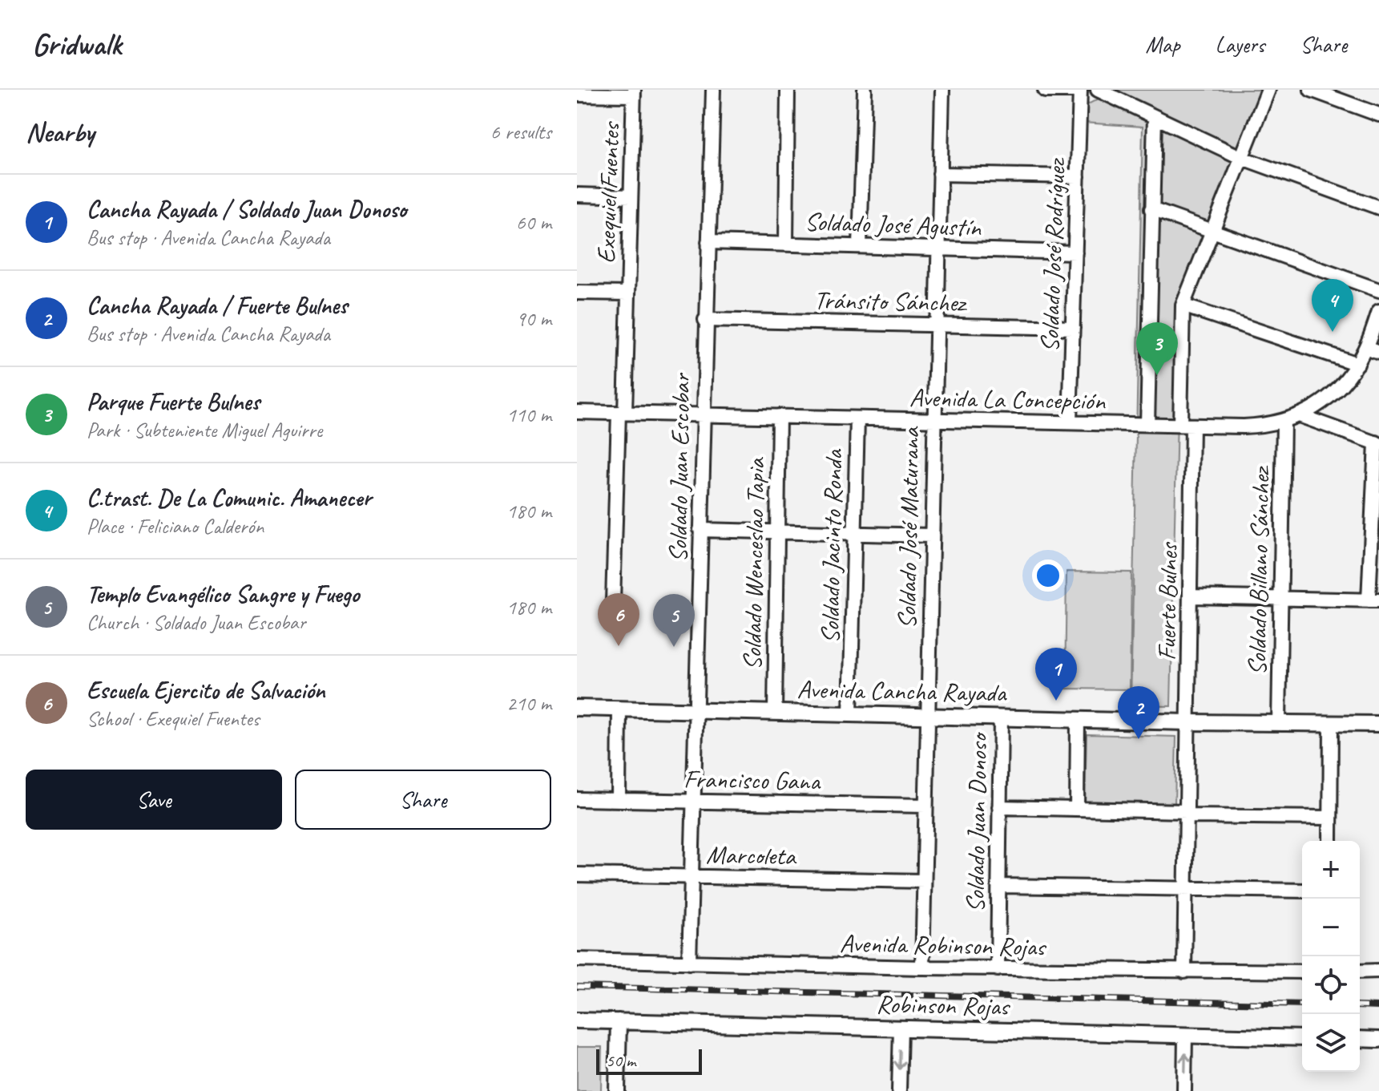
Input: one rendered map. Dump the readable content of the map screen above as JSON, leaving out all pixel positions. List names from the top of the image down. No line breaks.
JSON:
{"streets":{"street":["Exequiel Fuentes","Soldado José Agustín","Soldado José Rodríguez","Tránsito Sánchez","Avenida La Concepción","Soldado Juan Escobar","Soldado José Maturana","Soldado Jacinto Ronda","Soldado Wenceslao Tapia","Soldado Billano Sánchez","Fuerte Bulnes","Avenida Cancha Rayada","Francisco Gana","Soldado Juan Donoso","Marcoleta","Avenida Robinson Rojas","Robinson Rojas"]},"crossings":[["Exequiel Fuentes","Avenida La Concepción"],["Soldado José Agustín","Soldado José Rodríguez"],["Soldado José Agustín","Soldado Juan Escobar"],["Soldado José Agustín","Soldado José Maturana"],["Soldado José Rodríguez","Tránsito Sánchez"],["Soldado José Rodríguez","Avenida La Concepción"],["Tránsito Sánchez","Soldado Juan Escobar"],["Tránsito Sánchez","Soldado José Maturana"],["Avenida La Concepción","Soldado Juan Escobar"],["Avenida La Concepción","Soldado José Maturana"],["Avenida La Concepción","Soldado Jacinto Ronda"],["Avenida La Concepción","Soldado Wenceslao Tapia"],["Avenida La Concepción","Soldado Billano Sánchez"],["Avenida La Concepción","Fuerte Bulnes"],["Soldado Juan Escobar","Avenida Cancha Rayada"],["Soldado Juan Escobar","Francisco Gana"],["Soldado Juan Escobar","Marcoleta"],["Soldado Juan Escobar","Avenida Robinson Rojas"],["Soldado José Maturana","Avenida Cancha Rayada"],["Soldado José Maturana","Francisco Gana"],["Soldado José Maturana","Marcoleta"],["Soldado José Maturana","Avenida Robinson Rojas"],["Soldado Jacinto Ronda","Avenida Cancha Rayada"],["Soldado Wenceslao Tapia","Avenida Cancha Rayada"],["Soldado Billano Sánchez","Avenida Cancha Rayada"],["Fuerte Bulnes","Avenida Cancha Rayada"],["Fuerte Bulnes","Avenida Robinson Rojas"],["Avenida Cancha Rayada","Soldado Juan Donoso"],["Soldado Juan Donoso","Avenida Robinson Rojas"]],"scale_bar":"50 m","page":{"header":"Gridwalk","nav":["Map","Layers","Share"],"heading":["Nearby","6 results"],"list":[{"mark":"1","name":"Cancha Rayada / Soldado Juan Donoso","note":"Bus stop · Avenida Cancha Rayada","value":"60 m"},{"mark":"2","name":"Cancha Rayada / Fuerte Bulnes","note":"Bus stop · Avenida Cancha Rayada","value":"90 m"},{"mark":"3","name":"Parque Fuerte Bulnes","note":"Park · Subteniente Miguel Aguirre","value":"110 m"},{"mark":"4","name":"C.trast. De La Comunic. Amanecer","note":"Place · Feliciano Calderón","value":"180 m"},{"mark":"5","name":"Templo Evangélico Sangre y Fuego","note":"Church · Soldado Juan Escobar","value":"180 m"},{"mark":"6","name":"Escuela Ejercito de Salvación","note":"School · Exequiel Fuentes","value":"210 m"}],"pins":["4","3","6","5","1","2"],"buttons":["Save","Share"],"map_buttons":["+","−"],"scale":"50 m"}}
